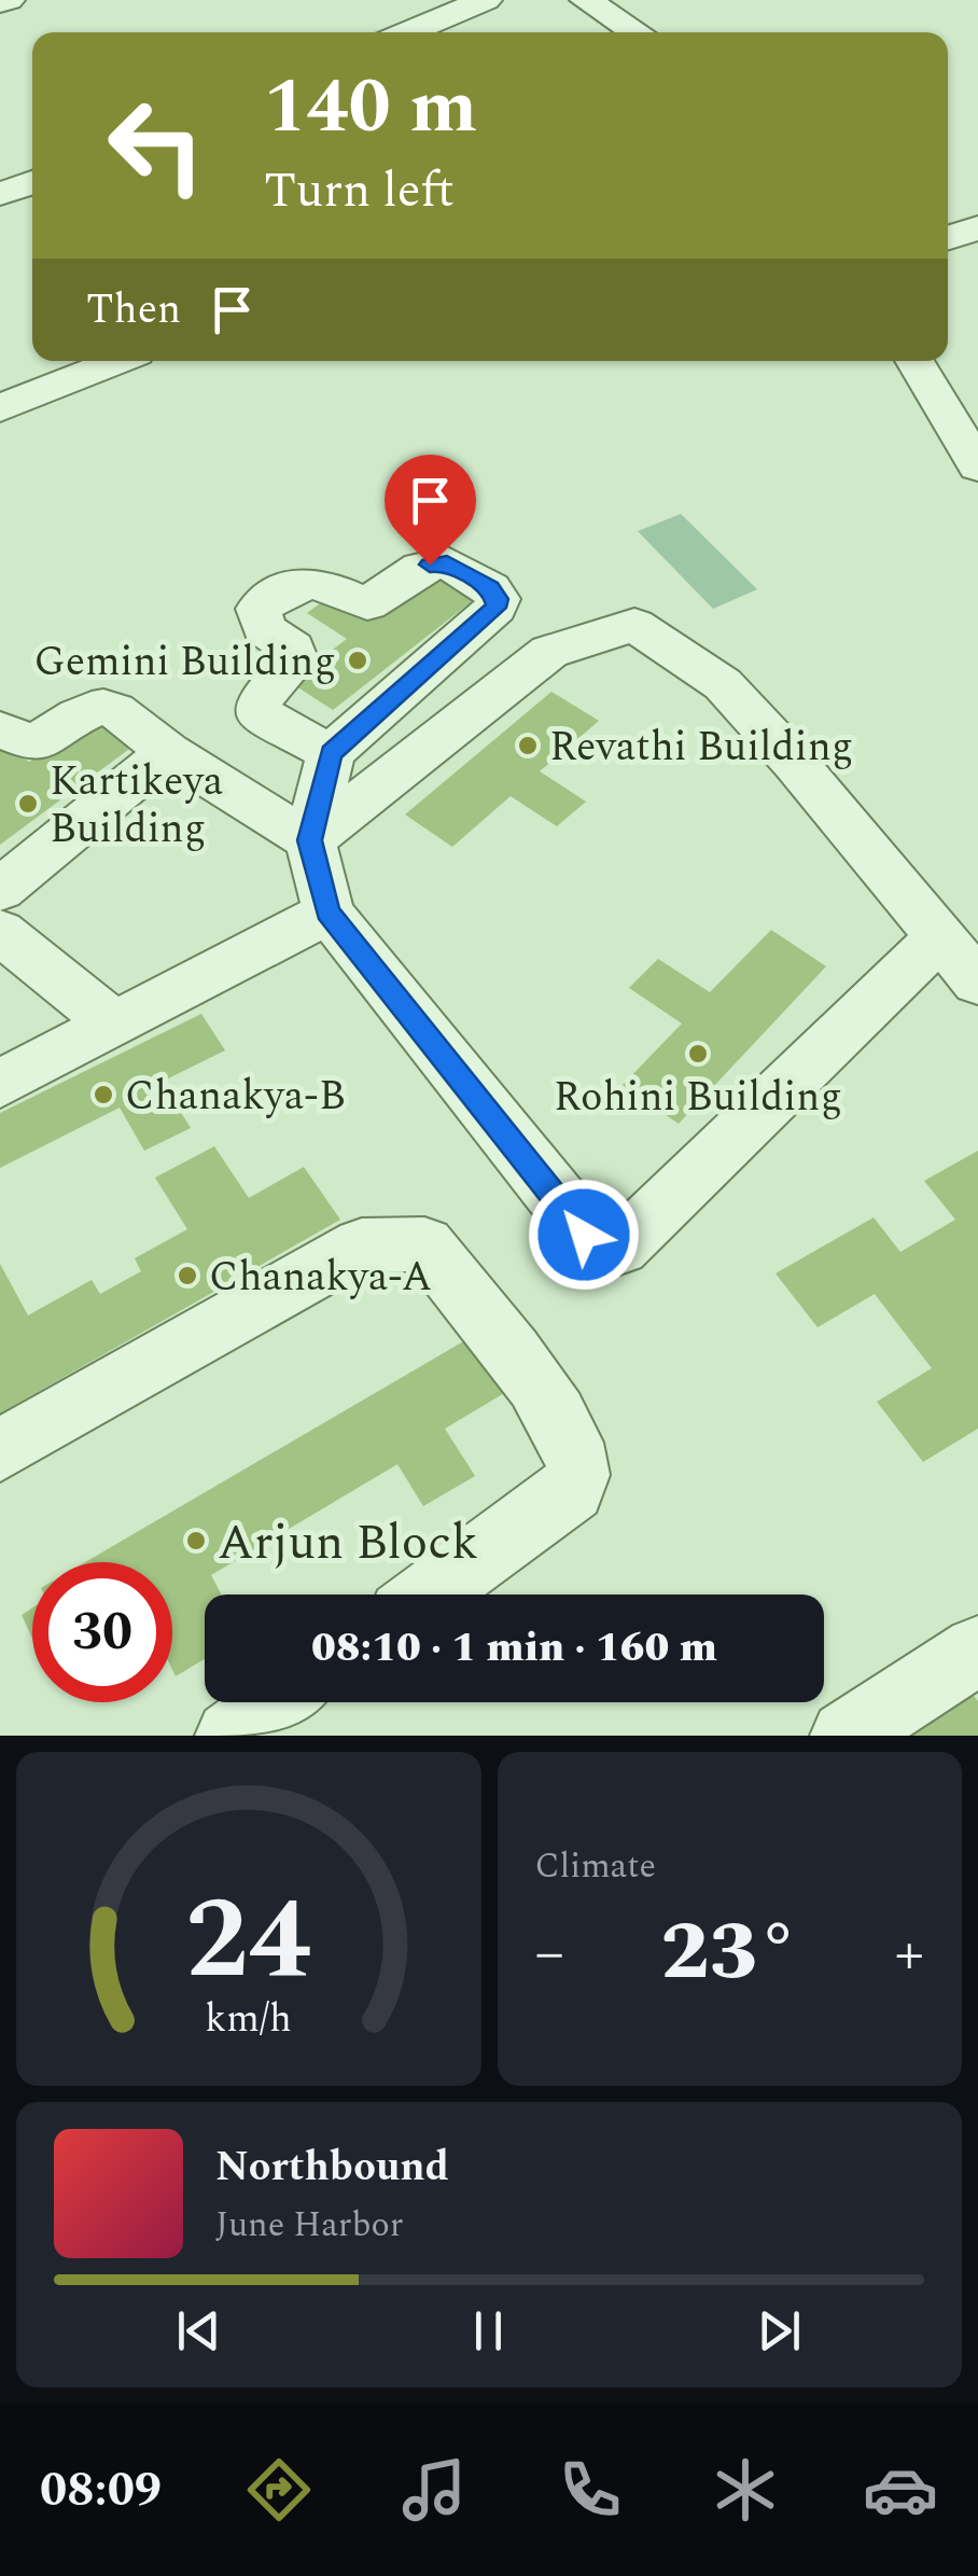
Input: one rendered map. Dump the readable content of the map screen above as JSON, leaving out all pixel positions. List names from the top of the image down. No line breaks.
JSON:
{"places":["Gemini Building","Revathi Building","Kartikeya Building","Rohini Building","Chanakya-B","Chanakya-A","Arjun Block"],"page":{"turn":["140 m","Turn left"],"then":"Then","limit":"30","trip":"08:10 · 1 min · 160 m","tile":"Climate","heat":["−","23°","+"],"song":["Northbound","June Harbor"],"tabs":"08:09","gauge":["24","km/h"]}}
